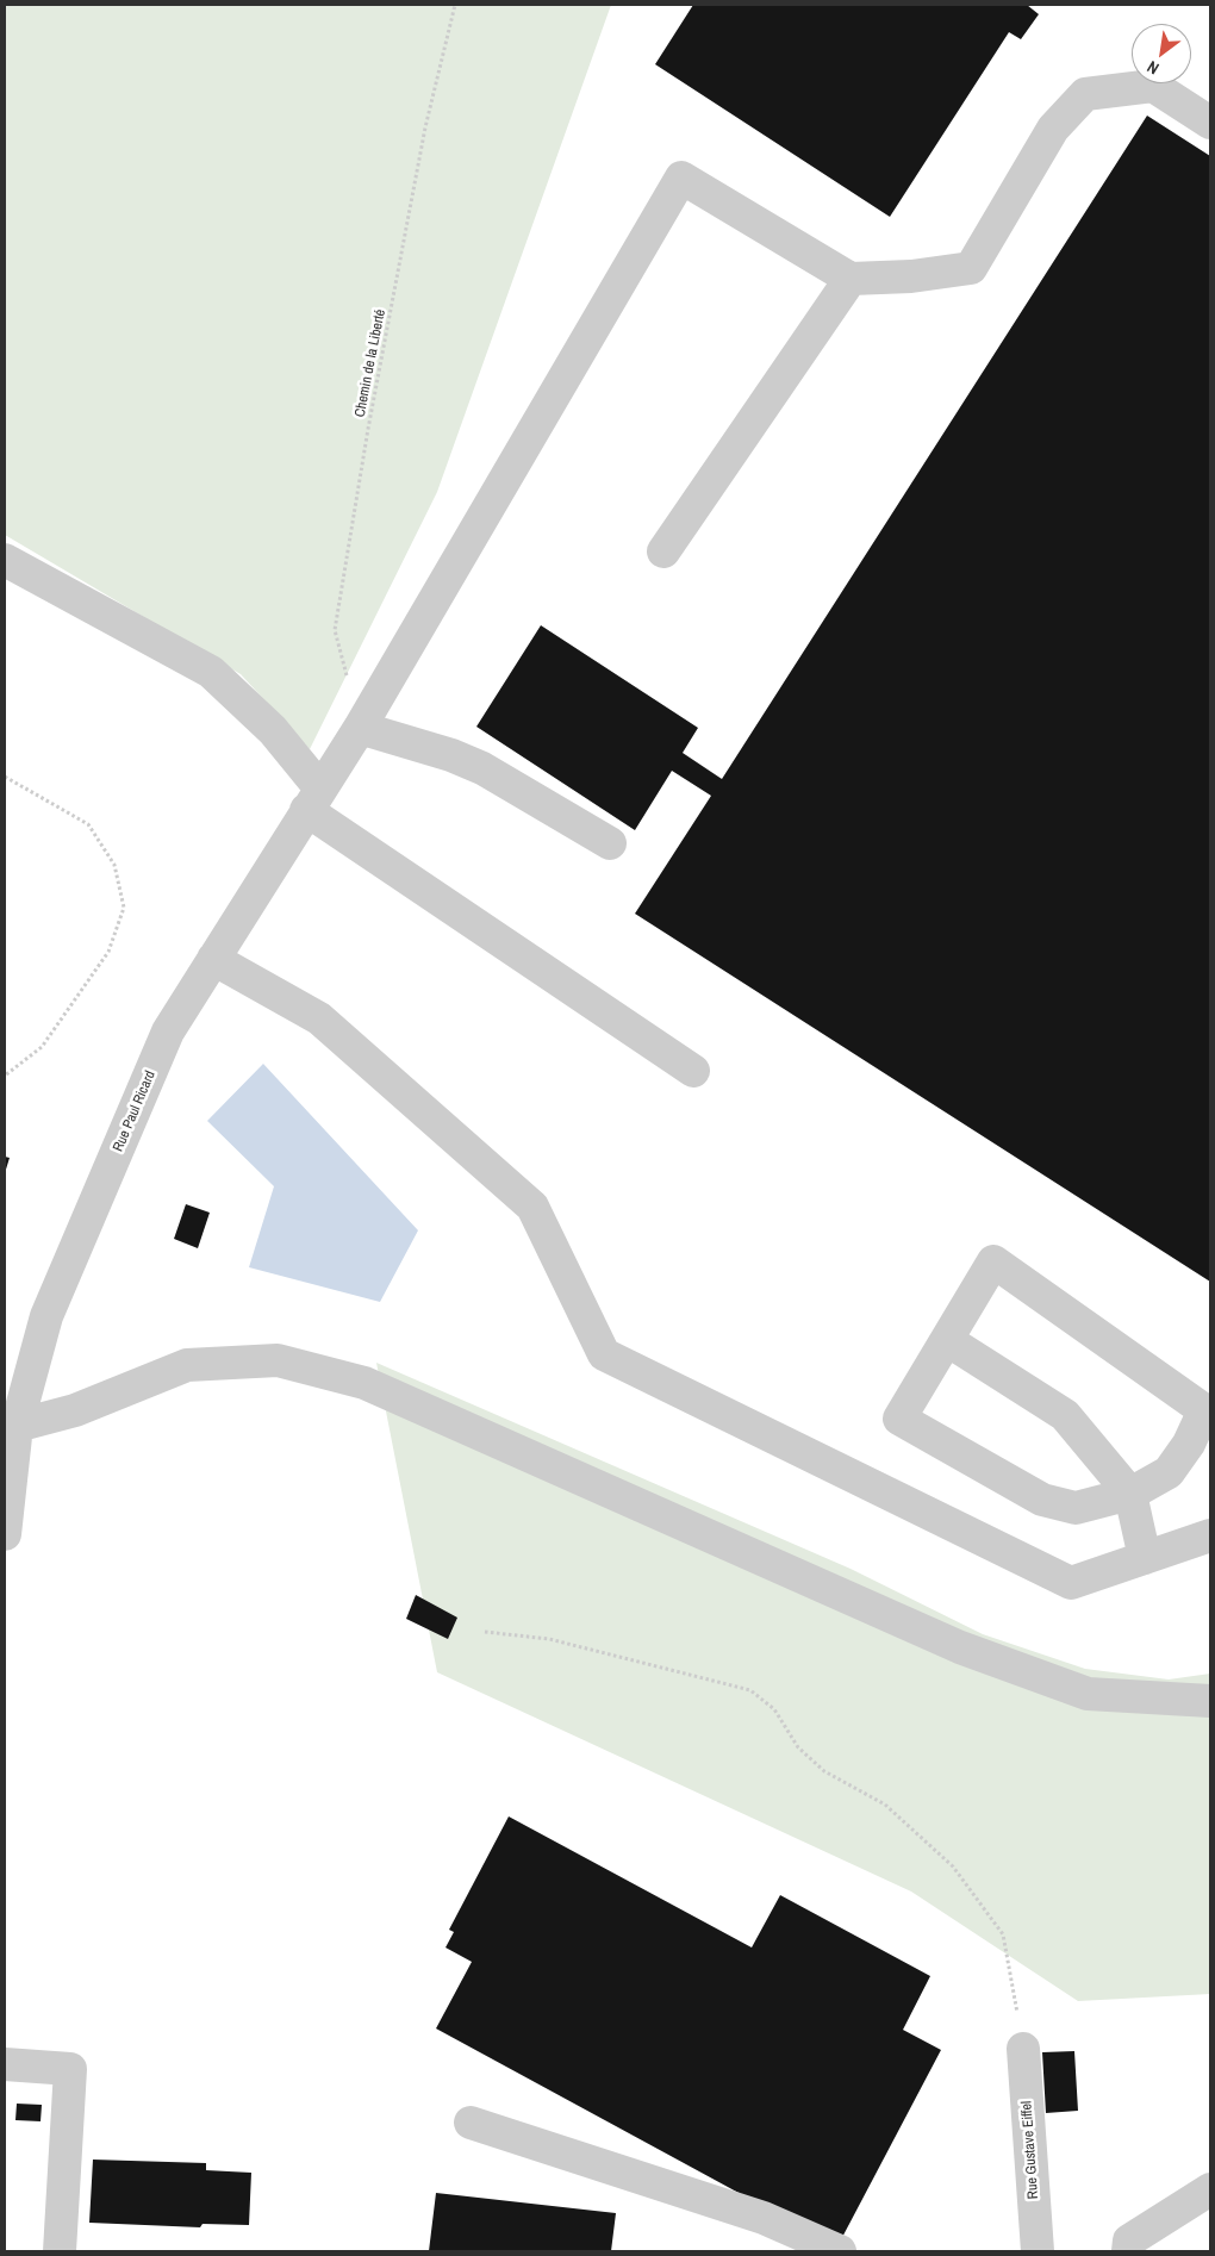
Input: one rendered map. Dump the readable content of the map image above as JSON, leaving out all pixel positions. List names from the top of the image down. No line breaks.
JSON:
{"streets":{"street":["Rue Paul Ricard","Rue Gustave Eiffel"],"path":["Chemin de la Liberté"]},"crossings":[["Chemin de la Liberté","Rue Paul Ricard"]],"north":"bottom left"}
